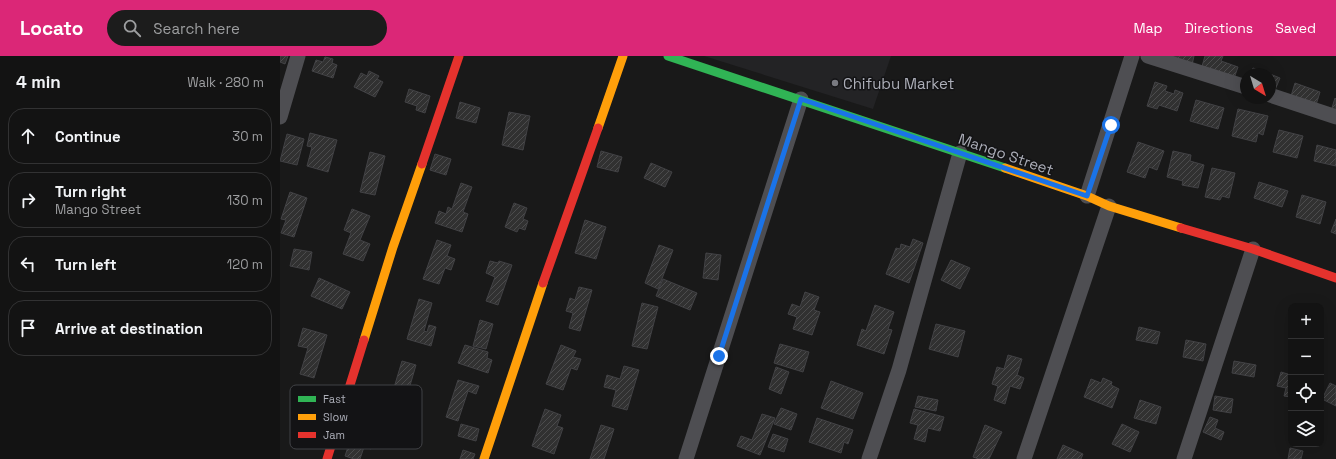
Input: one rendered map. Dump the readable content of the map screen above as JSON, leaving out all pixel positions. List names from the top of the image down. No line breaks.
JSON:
{"streets":{"street":["Mango Street"]},"places":["Chifubu Market"],"legend":["Fast","Slow","Jam"],"north":"bottom right","page":{"header":"Locato","search":"Search here","nav":["Map","Directions","Saved"],"heading":["4 min","Walk · 280 m"],"list":[["Continue","30 m"],["Turn right","Mango Street","130 m"],["Turn left","120 m"],"Arrive at destination"],"map_buttons":["+","−"]}}
